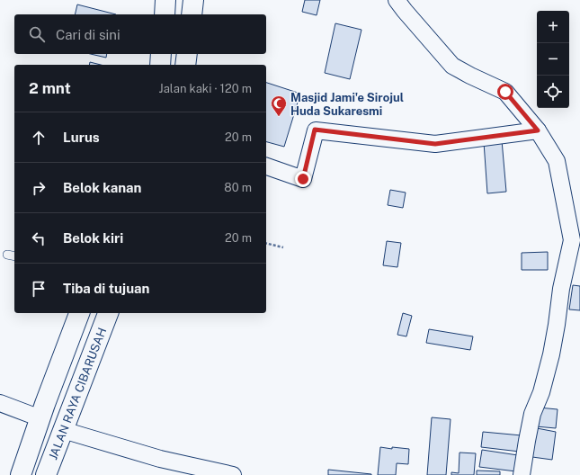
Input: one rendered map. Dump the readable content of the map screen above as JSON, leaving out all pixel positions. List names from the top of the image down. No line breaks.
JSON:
{"streets":{"street":["JALAN RAYA CIBARUSAH"]},"places":{"mosque":["Masjid Jami'e Sirojul Huda Sukaresmi"]},"page":{"map_buttons":["+","−"],"search":"Cari di sini","heading":["2 mnt","Jalan kaki · 120 m"],"list":[["Lurus","20 m"],["Belok kanan","80 m"],["Belok kiri","20 m"],"Tiba di tujuan"]}}
